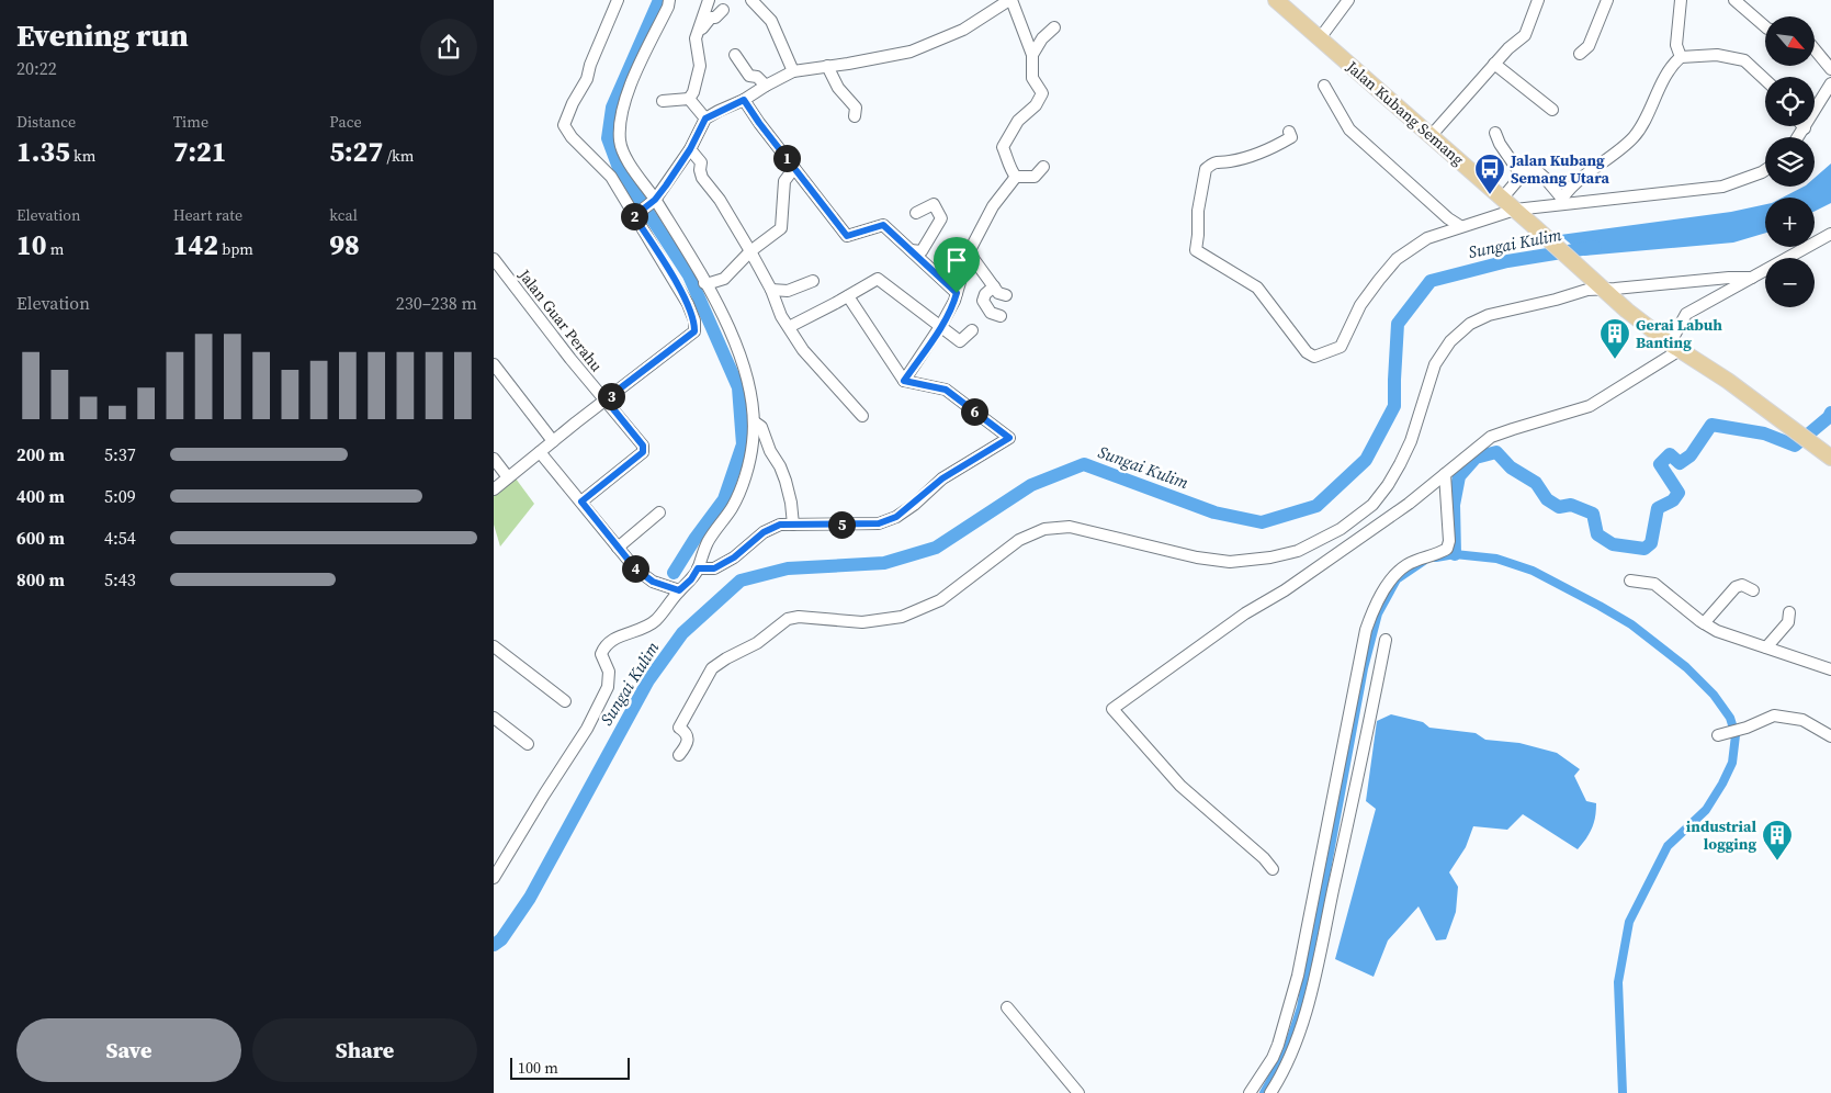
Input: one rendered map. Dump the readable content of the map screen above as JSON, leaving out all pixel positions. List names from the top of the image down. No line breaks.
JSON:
{"streets":{"main road":["Jalan Kubang Semang"],"street":["Jalan Guar Perahu"]},"water":["Sungai Kulim"],"places":{"bus stop":["Jalan Kubang Semang Utara"],"building":["Gerai Labuh Banting","industrial logging"]},"scale_bar":"100 m","north":"bottom right","page":{"heading":["Evening run","20:22"],"map_buttons":["+","−"],"stats":[["Distance","1.35 km"],["Time","7:21"],["Pace","5:27 /km"],["Elevation","10 m"],["Heart rate","142 bpm"],["kcal","98"]],"pins":["1","2","3","6","5","4"],"chart":["Elevation","230–238 m"],"list":[{"name":"200 m","note":"5:37"},{"name":"400 m","note":"5:09"},{"name":"600 m","note":"4:54"},{"name":"800 m","note":"5:43"}],"buttons":["Save","Share"],"scale":"100 m"}}
